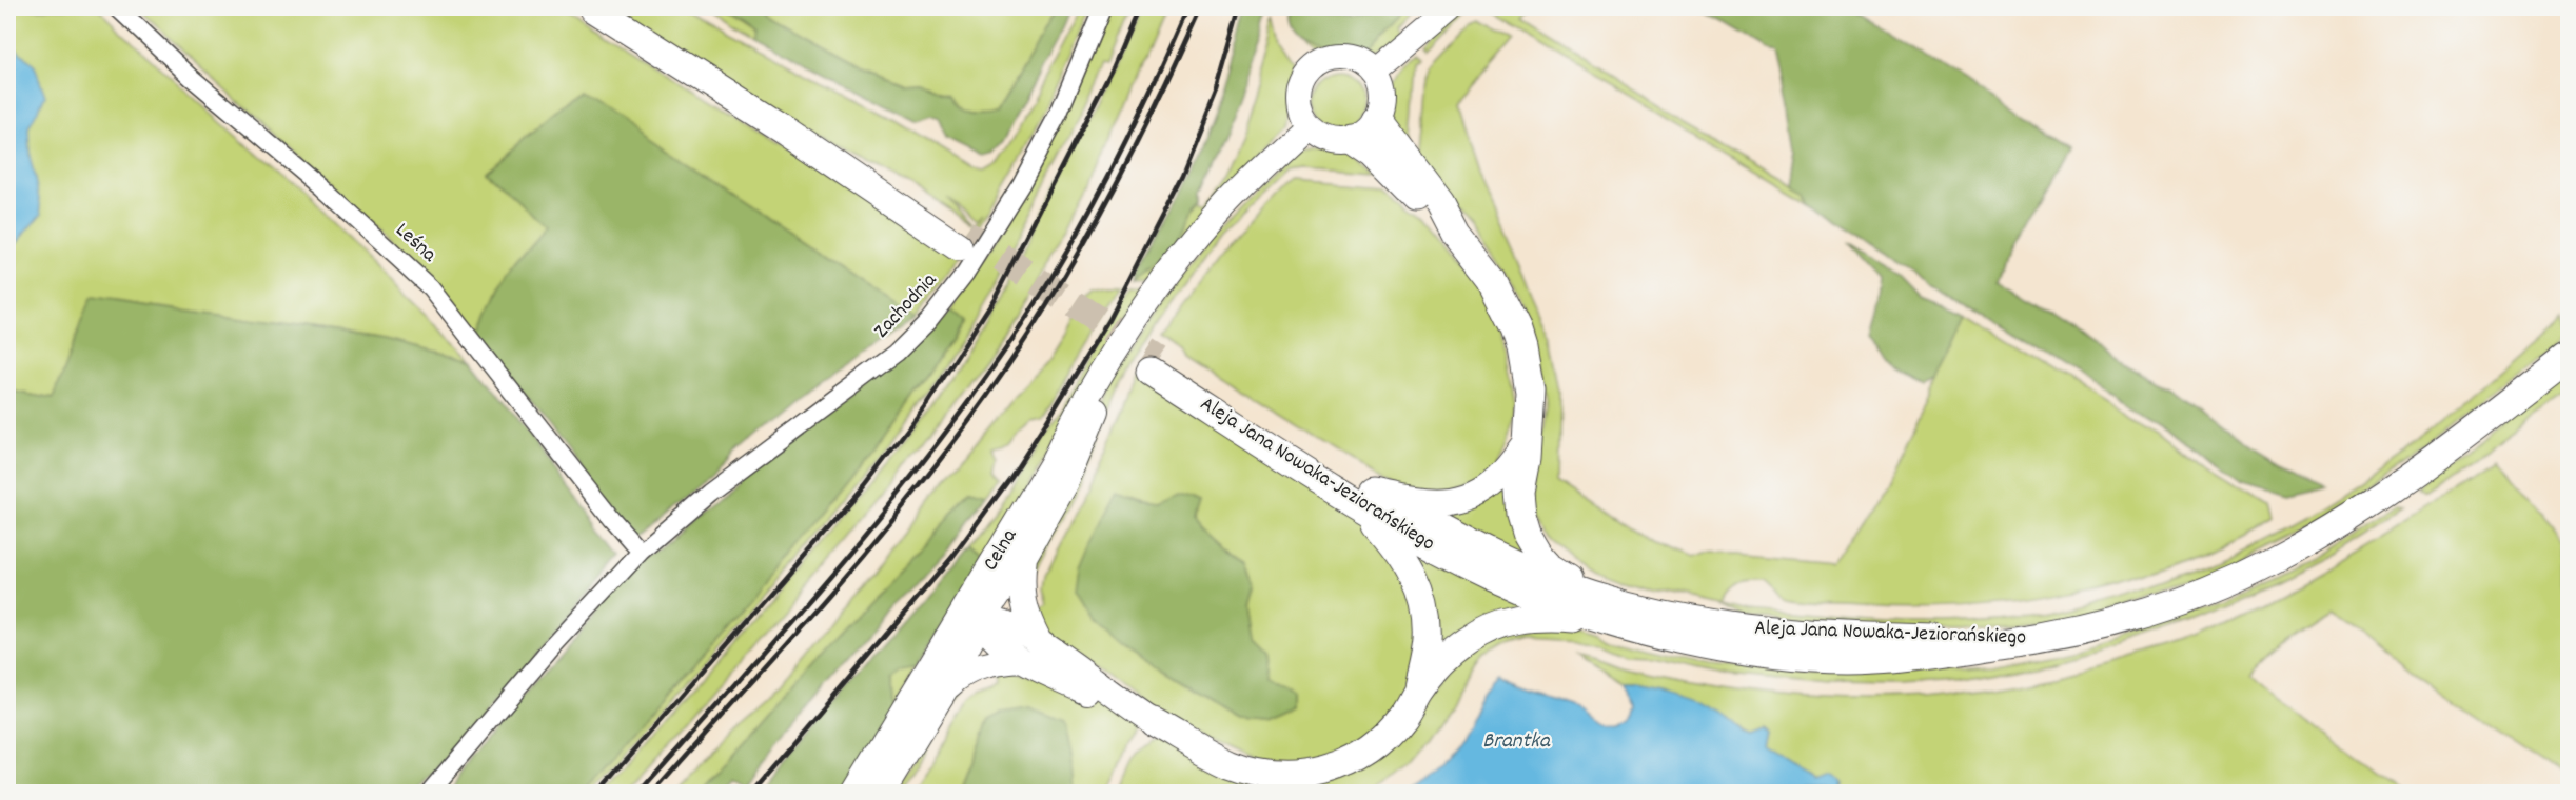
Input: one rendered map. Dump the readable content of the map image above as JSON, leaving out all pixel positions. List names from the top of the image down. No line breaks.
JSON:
{"streets":{"main road":["Aleja Jana Nowaka-Jeziorańskiego"],"street":["Leśna","Zachodnia","Celna"]},"crossings":[["Leśna","Zachodnia"]],"water":["Brantka"]}
